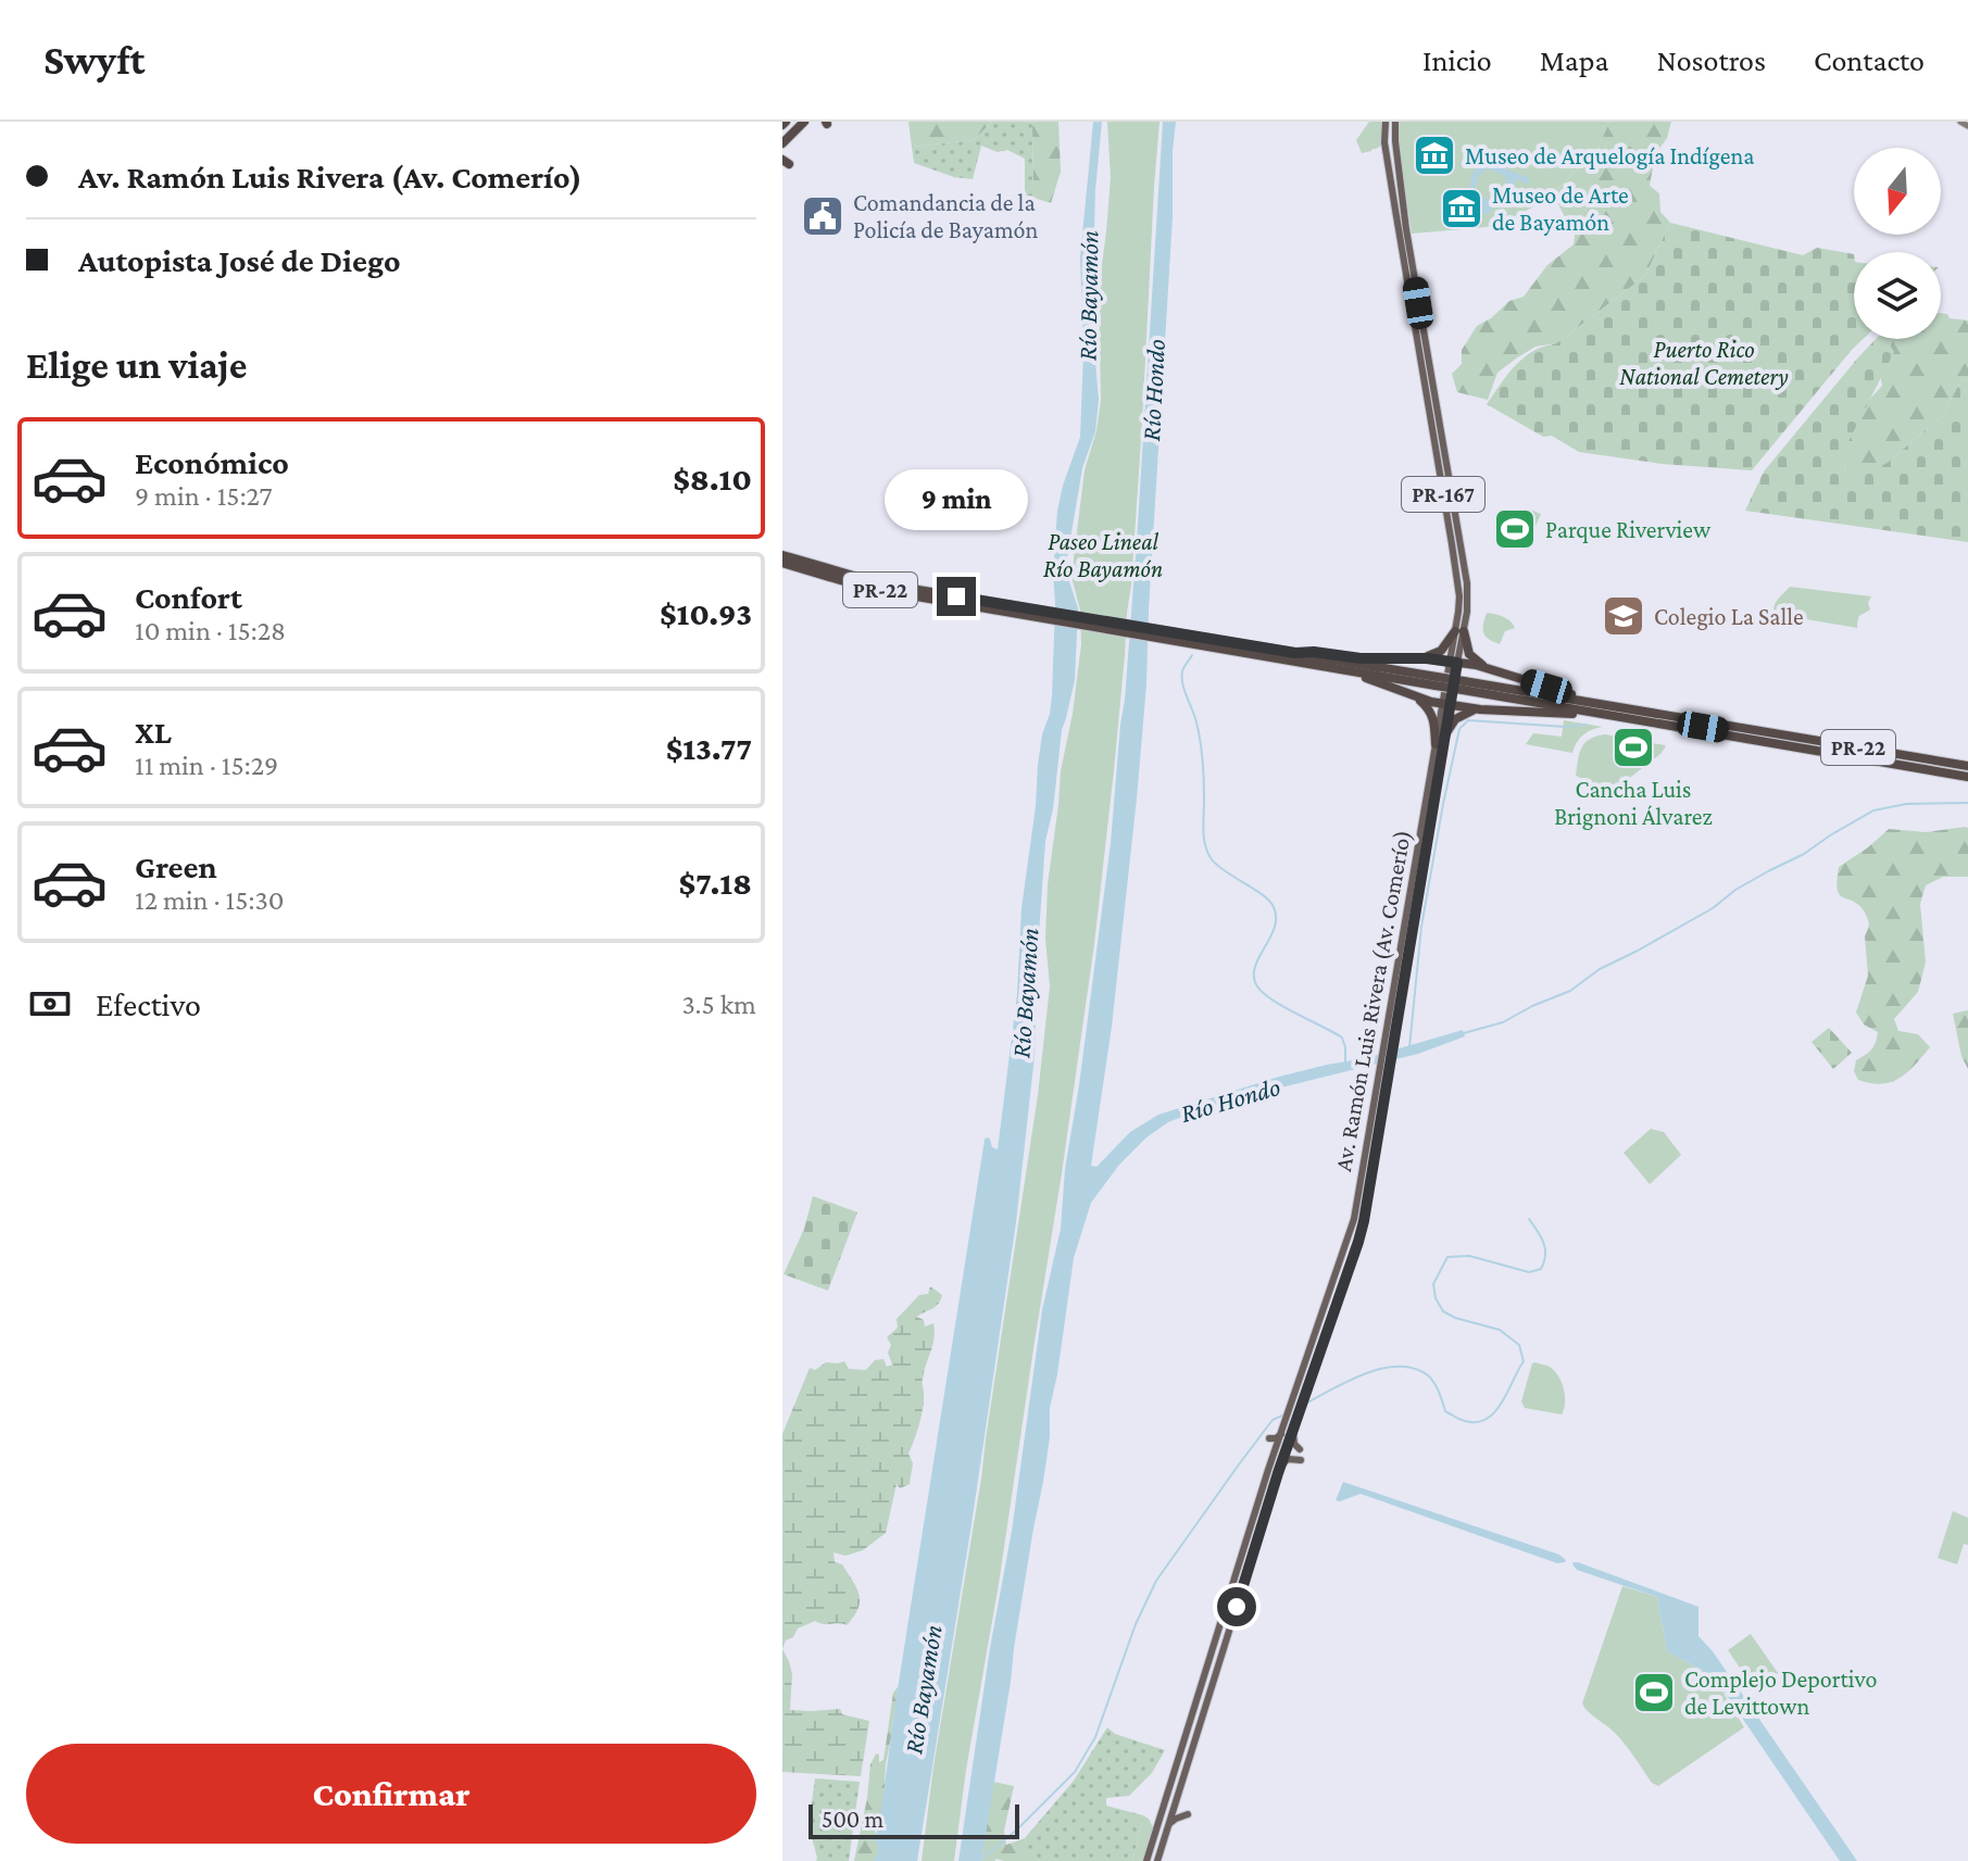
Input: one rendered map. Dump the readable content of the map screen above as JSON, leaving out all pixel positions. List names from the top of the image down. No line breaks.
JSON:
{"streets":{"highway":["PR-22"],"main road":["PR-167","Av. Ramón Luis Rivera (Av. Comerío)"]},"water":["Río Bayamón","Río Hondo"],"parks":["Puerto Rico National Cemetery","Paseo Lineal Río Bayamón"],"places":{"museum":["Museo de Arquelogía Indígena","Museo de Arte de Bayamón"],"public building":["Comandancia de la Policía de Bayamón"],"sports":["Parque Riverview","Cancha Luis Brignoni Álvarez","Complejo Deportivo de Levittown"],"school or university":["Colegio La Salle"]},"scale_bar":"500 m","north":"bottom","page":{"header":"Swyft","nav":["Inicio","Mapa","Nosotros","Contacto"],"banner":["Av. Ramón Luis Rivera (Av. Comerío)","Autopista José de Diego"],"heading":"Elige un viaje","list":[{"name":"Económico","note":"9 min · 15:27","value":"$8.10"},{"name":"Confort","note":"10 min · 15:28","value":"$10.93"},{"name":"XL","note":"11 min · 15:29","value":"$13.77"},{"name":"Green","note":"12 min · 15:30","value":"$7.18"}],"bubble":"9 min","pay":["Efectivo","3.5 km"],"buttons":"Confirmar","scale":"500 m"}}
